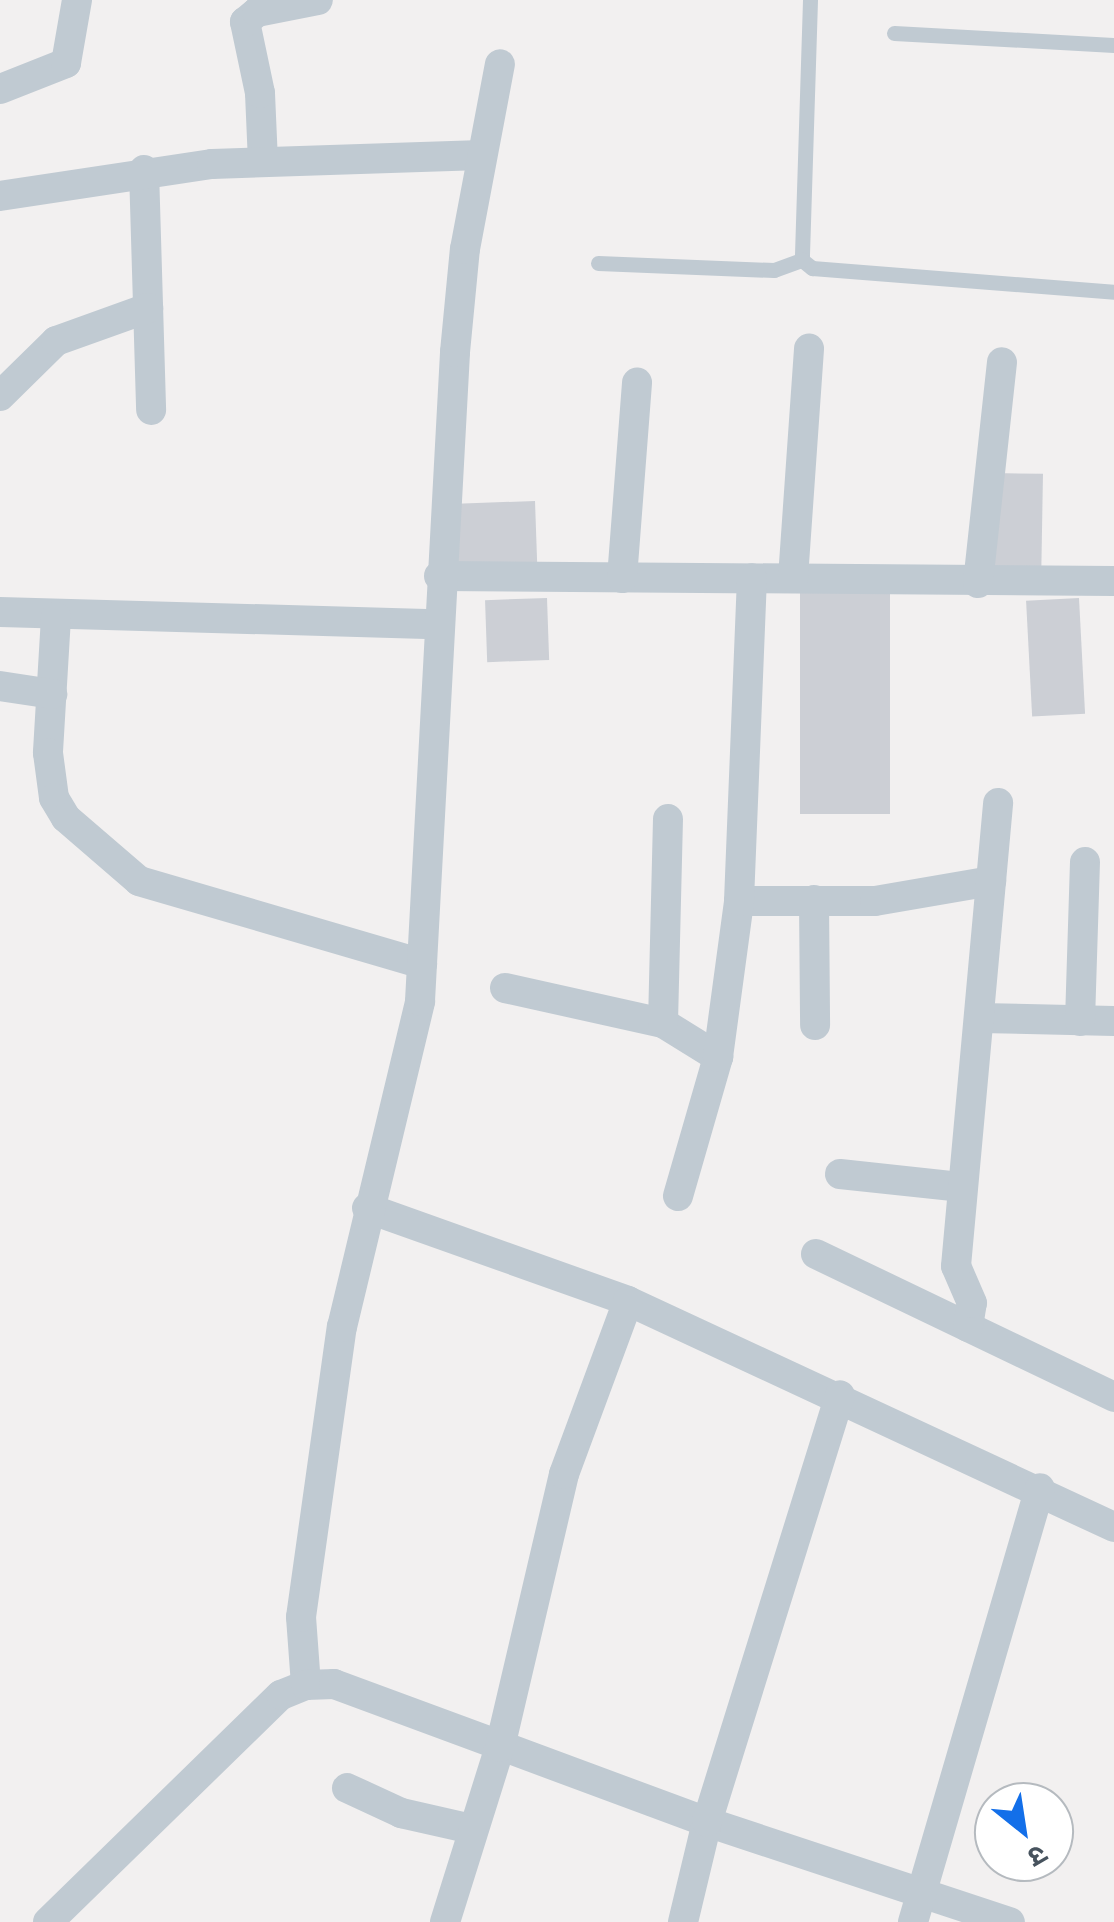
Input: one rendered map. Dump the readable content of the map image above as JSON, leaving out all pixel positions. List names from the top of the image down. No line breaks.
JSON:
{"north":"bottom right"}
